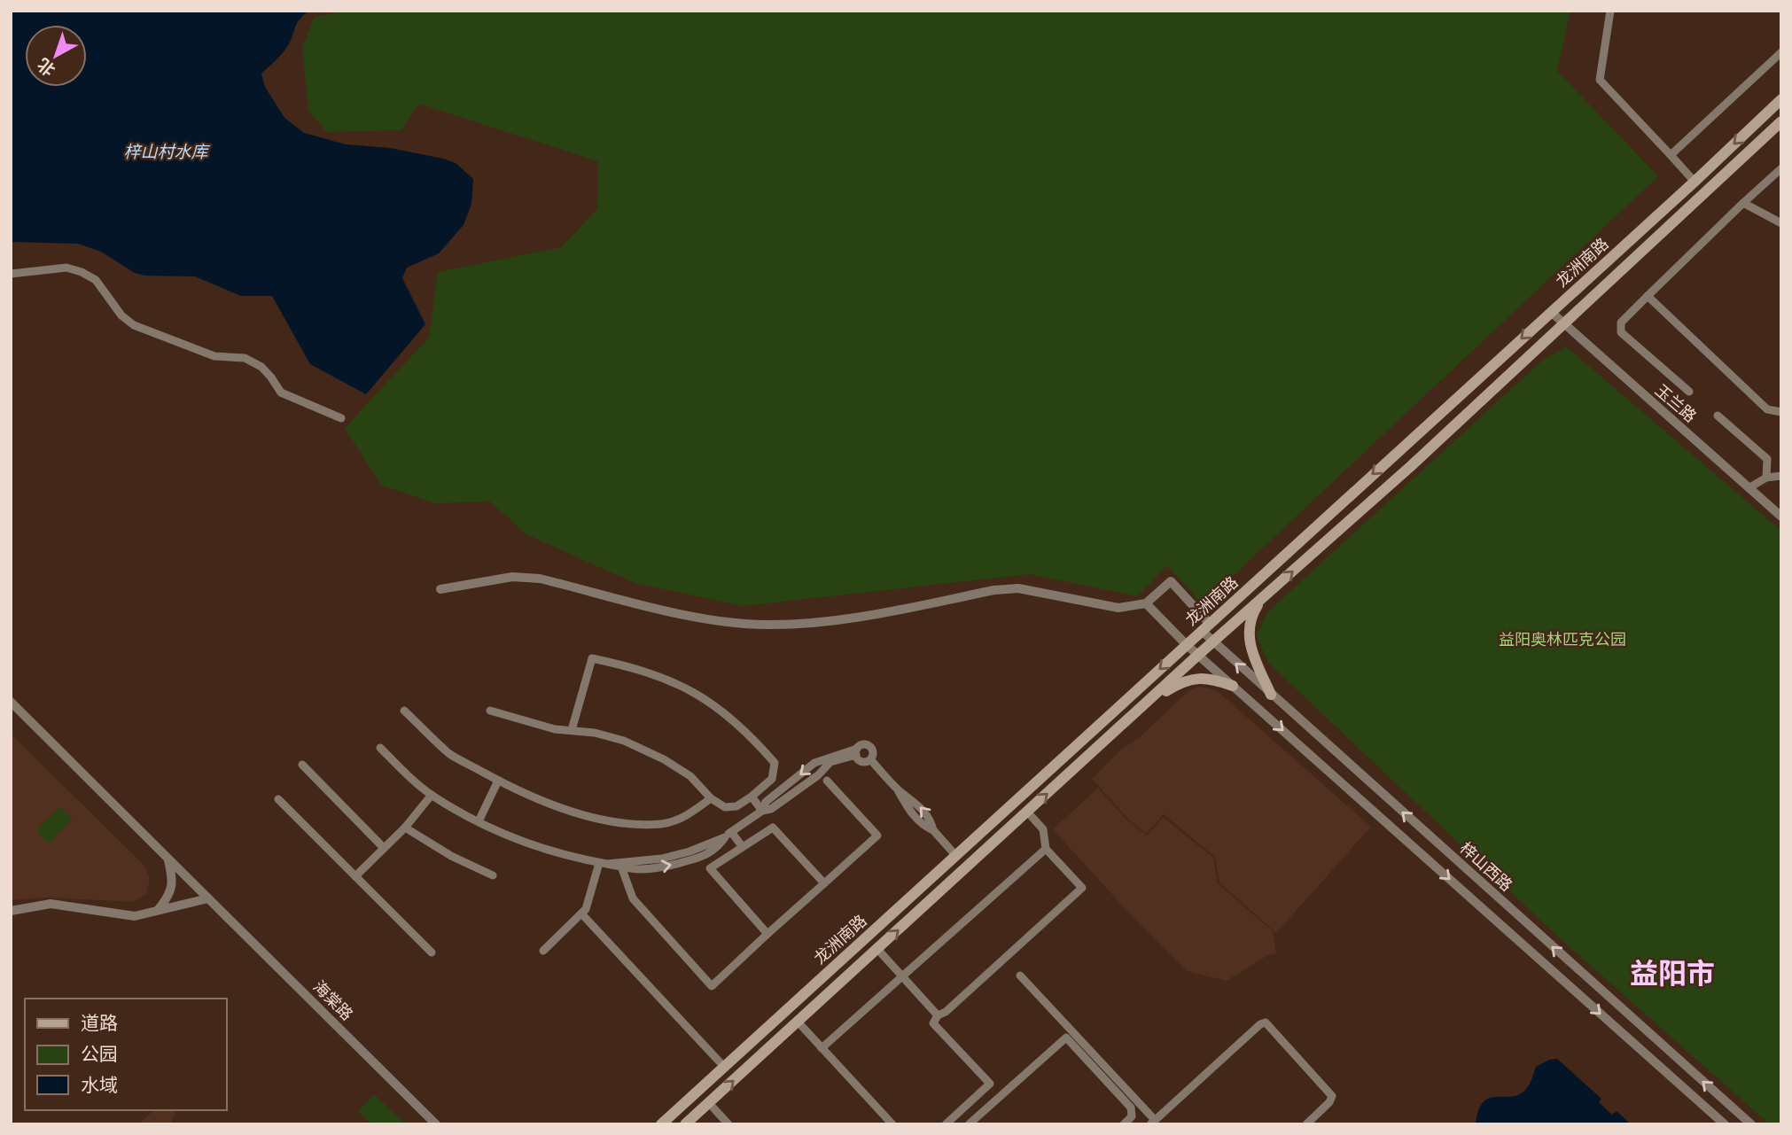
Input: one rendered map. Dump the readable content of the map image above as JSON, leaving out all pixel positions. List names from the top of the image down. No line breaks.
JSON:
{"streets":{"main road":["龙洲南路"],"street":["玉兰路","梓山西路","海棠路"]},"crossings":[["龙洲南路","玉兰路"],["龙洲南路","梓山西路"]],"districts":["益阳市"],"water":["梓山村水库"],"parks":["益阳奥林匹克公园"],"legend":["道路","公园","水域"],"north":"bottom left"}
